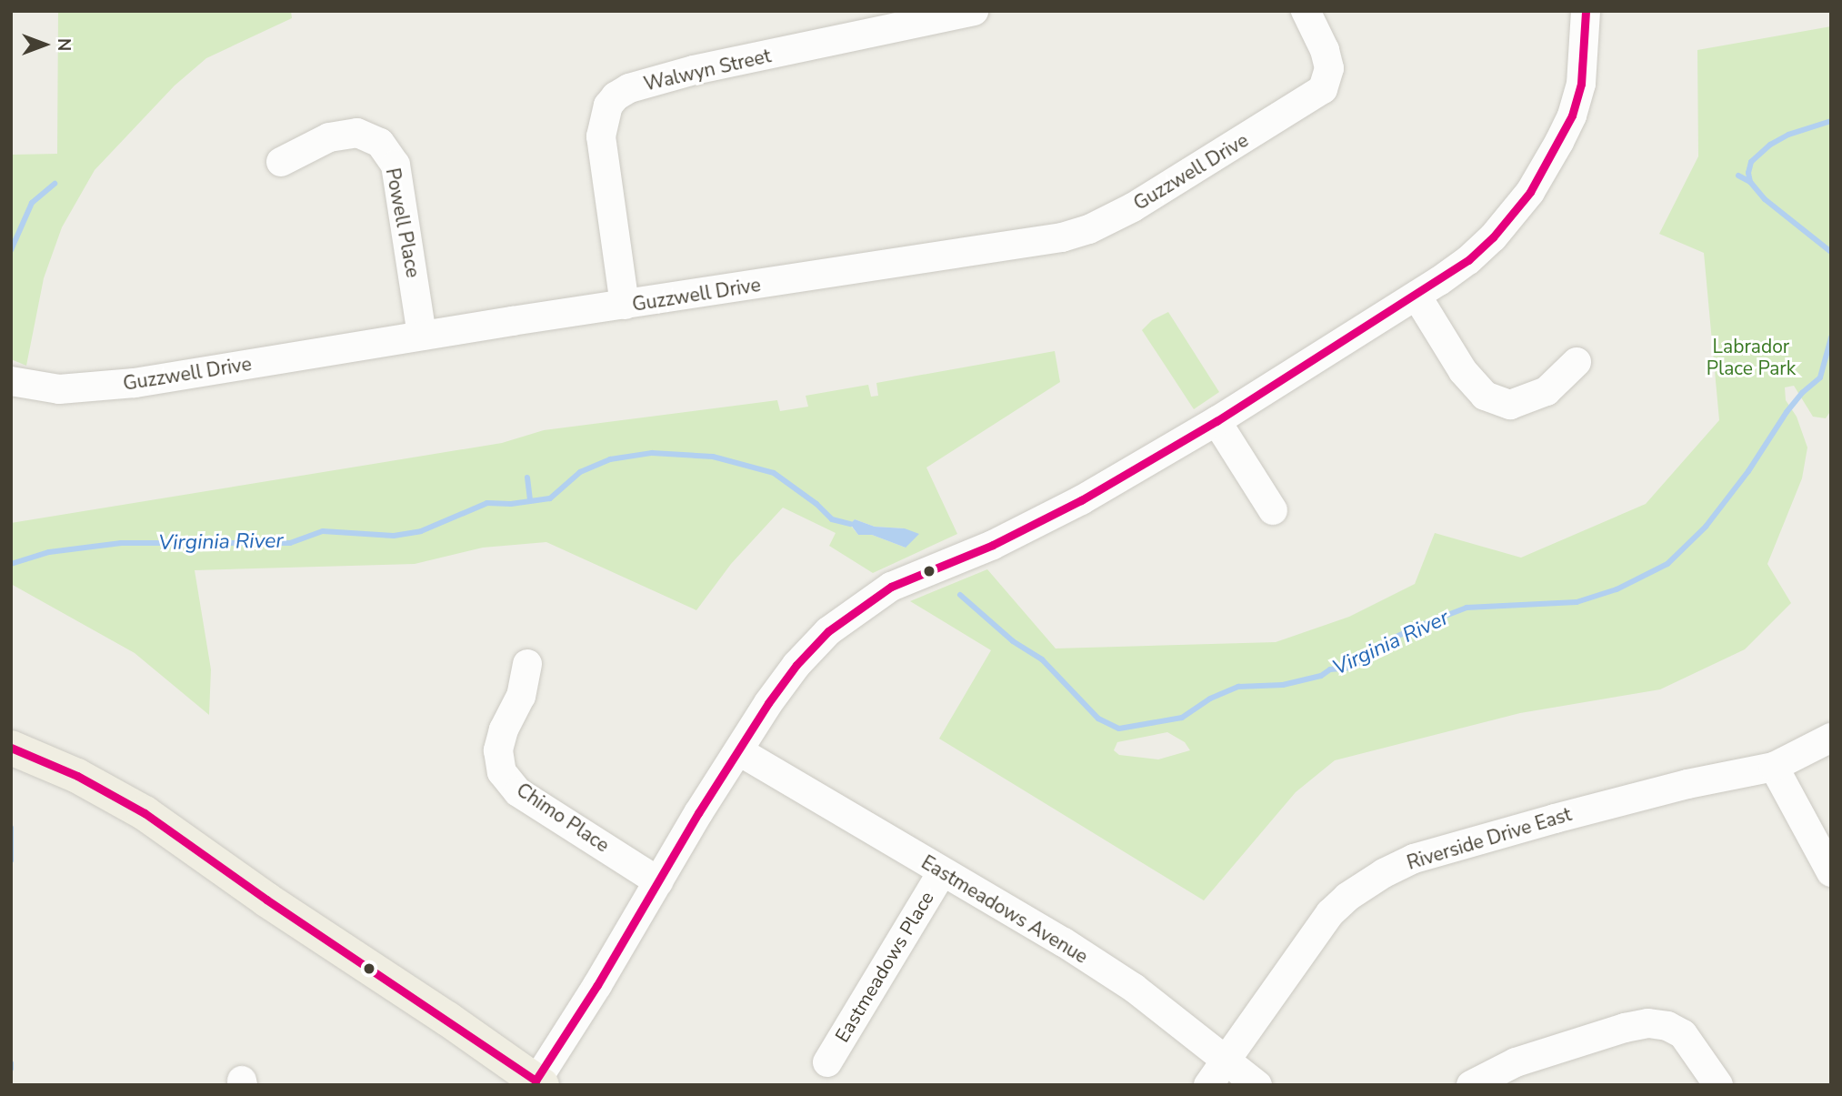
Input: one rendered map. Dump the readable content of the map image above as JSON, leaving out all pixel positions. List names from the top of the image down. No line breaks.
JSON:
{"streets":{"street":["Walwyn Street","Guzzwell Drive","Powell Place","Chimo Place","Riverside Drive East","Eastmeadows Avenue","Eastmeadows Place"]},"crossings":[["Walwyn Street","Guzzwell Drive"],["Guzzwell Drive","Powell Place"],["Riverside Drive East","Eastmeadows Avenue"],["Eastmeadows Avenue","Eastmeadows Place"]],"water":["Virginia River"],"parks":["Labrador Place Park"],"north":"right"}
